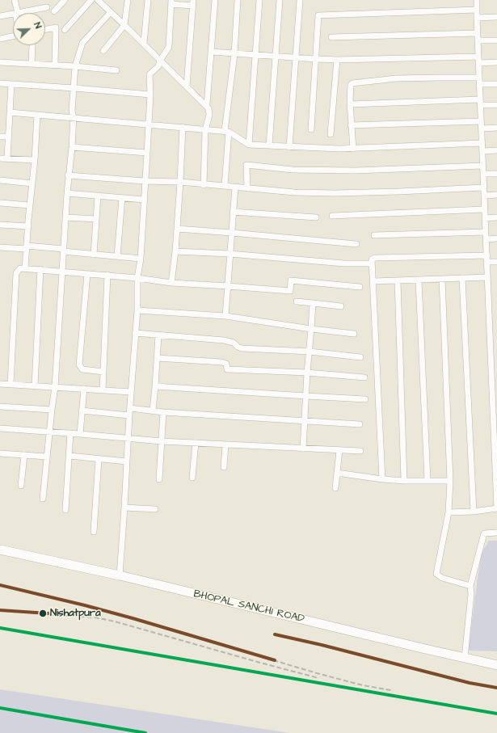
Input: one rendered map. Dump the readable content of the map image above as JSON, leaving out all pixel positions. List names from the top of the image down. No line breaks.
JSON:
{"streets":{"main road":["BHOPAL SANCHI ROAD"]},"places":["Nishatpura"],"north":"top right"}
